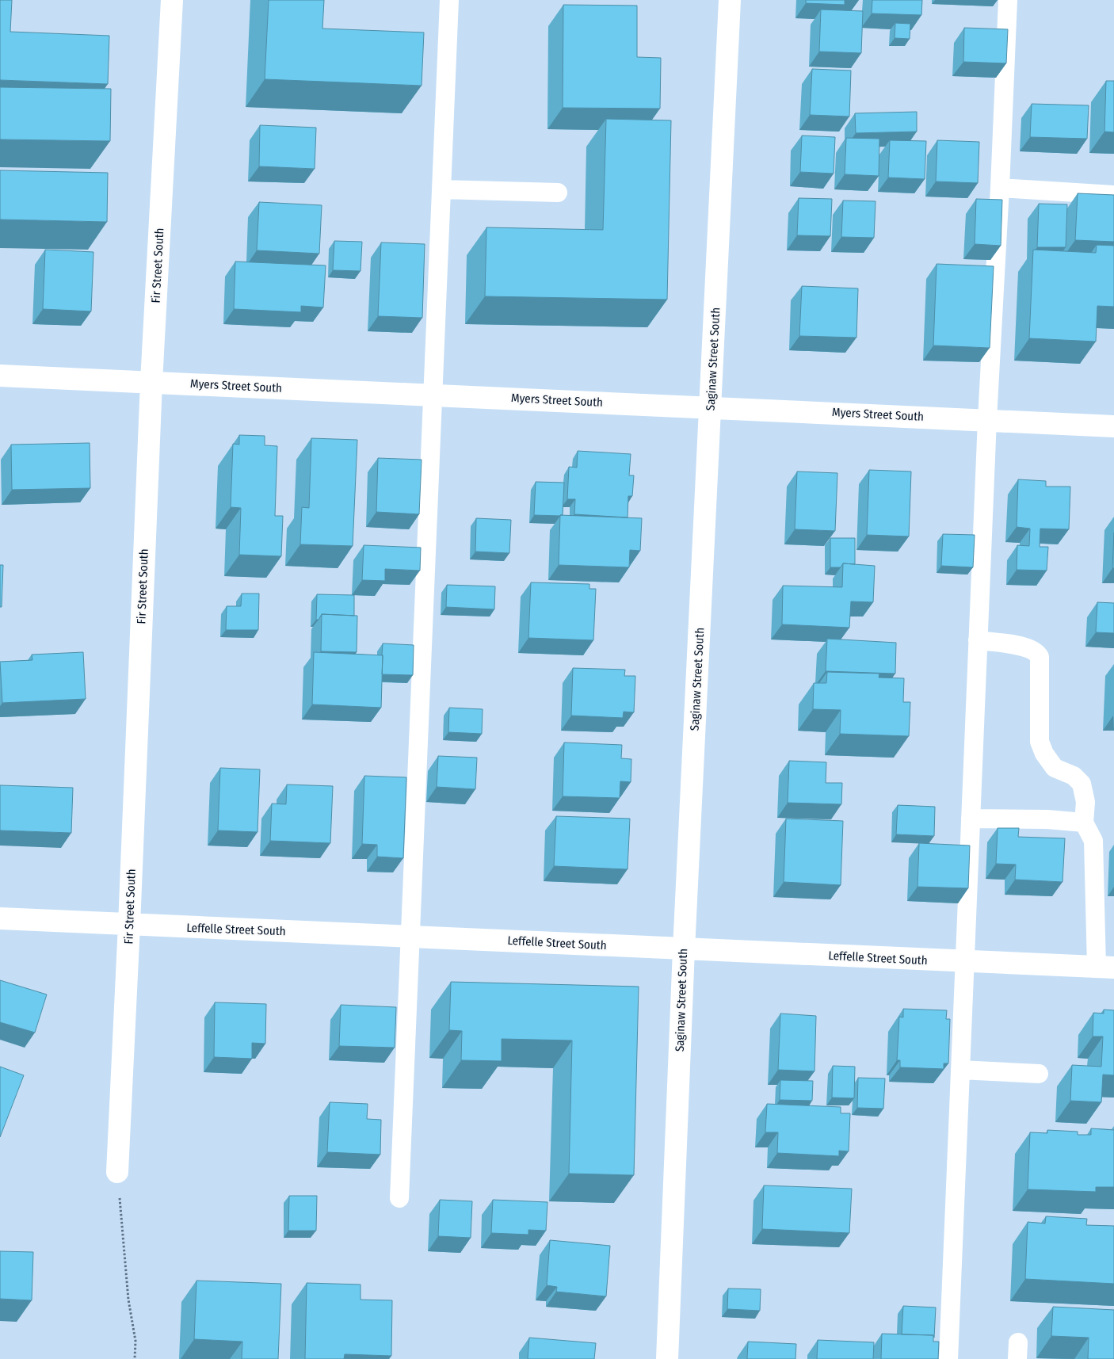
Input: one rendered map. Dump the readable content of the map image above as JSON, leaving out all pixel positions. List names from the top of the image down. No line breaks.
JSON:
{"streets":{"street":["Fir Street South","Saginaw Street South","Myers Street South","Leffelle Street South"]},"crossings":[["Fir Street South","Myers Street South"],["Fir Street South","Leffelle Street South"],["Saginaw Street South","Myers Street South"],["Saginaw Street South","Leffelle Street South"]]}
